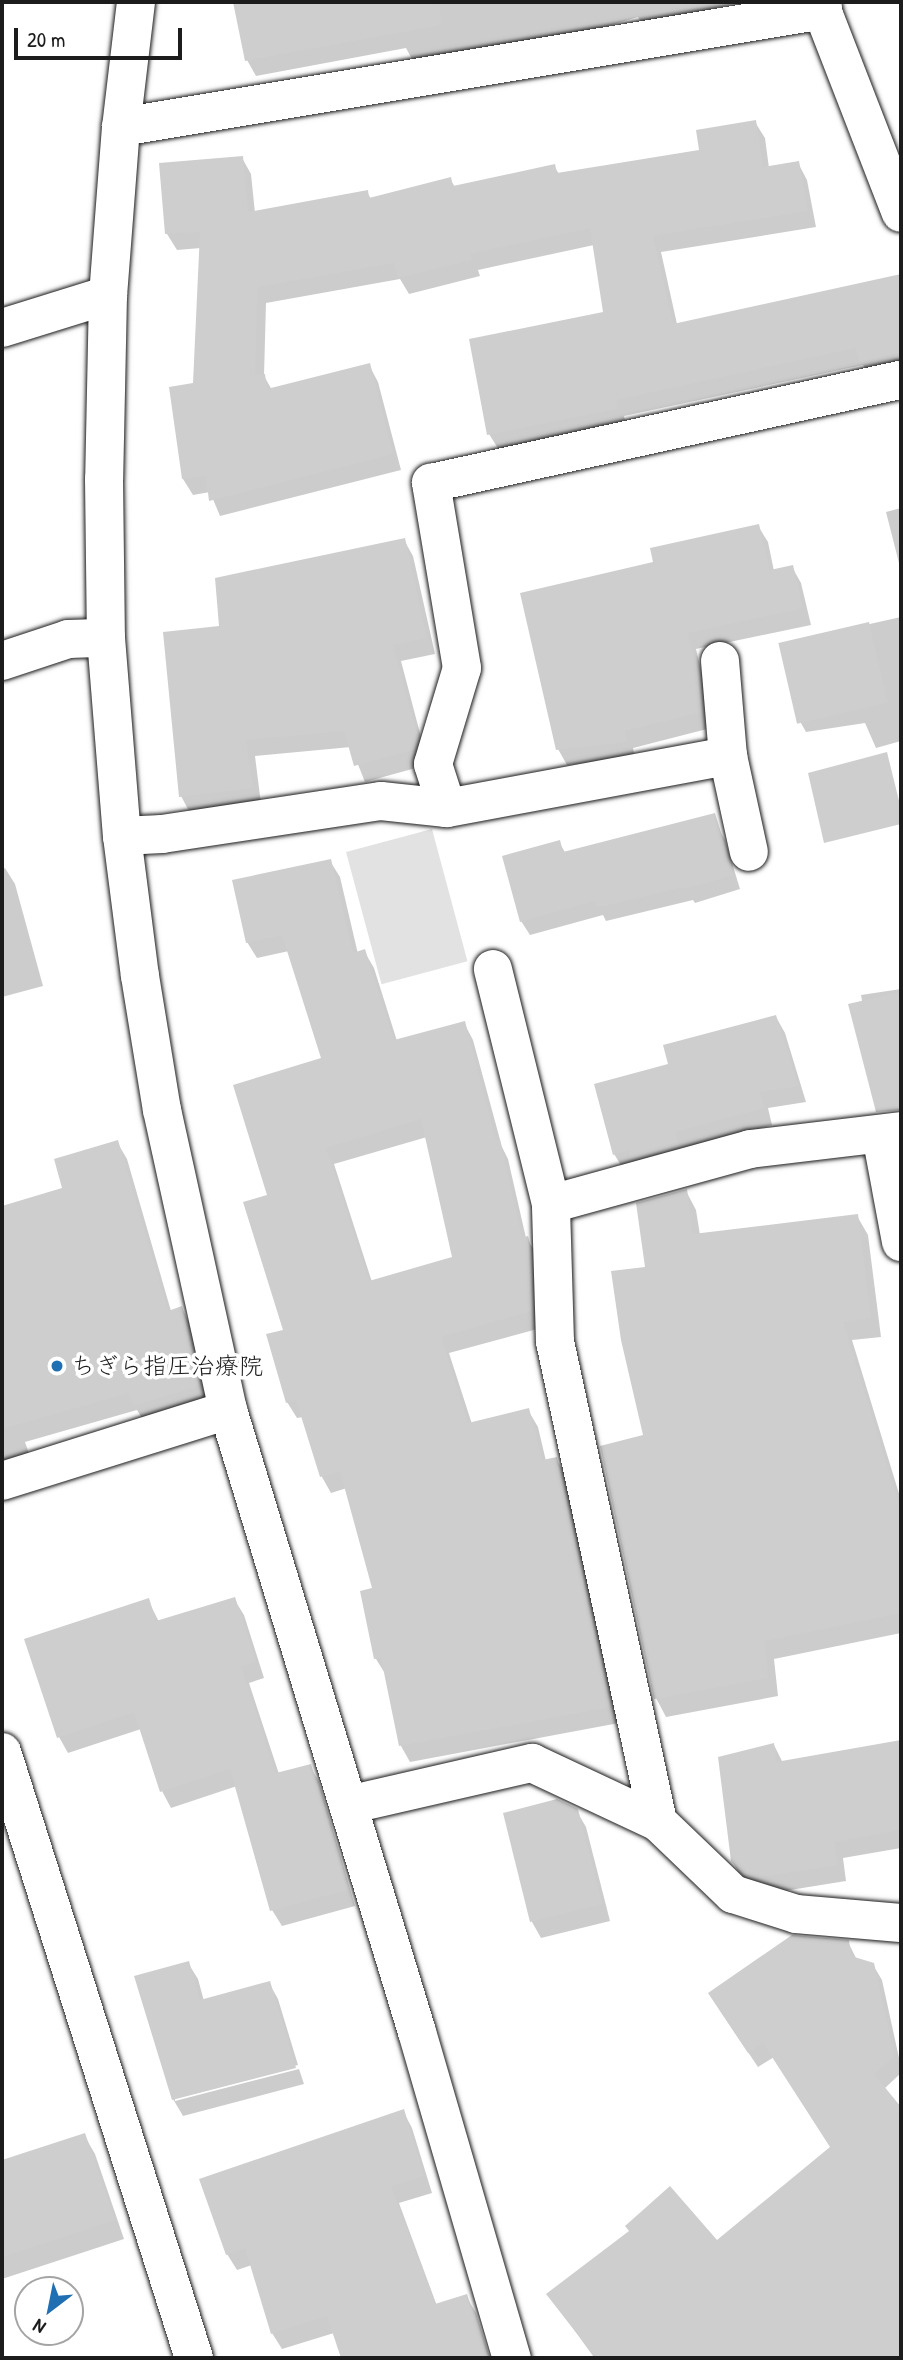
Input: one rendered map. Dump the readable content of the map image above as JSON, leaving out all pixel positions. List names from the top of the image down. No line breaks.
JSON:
{"places":["ちぎら指圧治療院"],"scale_bar":"20 m","north":"bottom left"}
